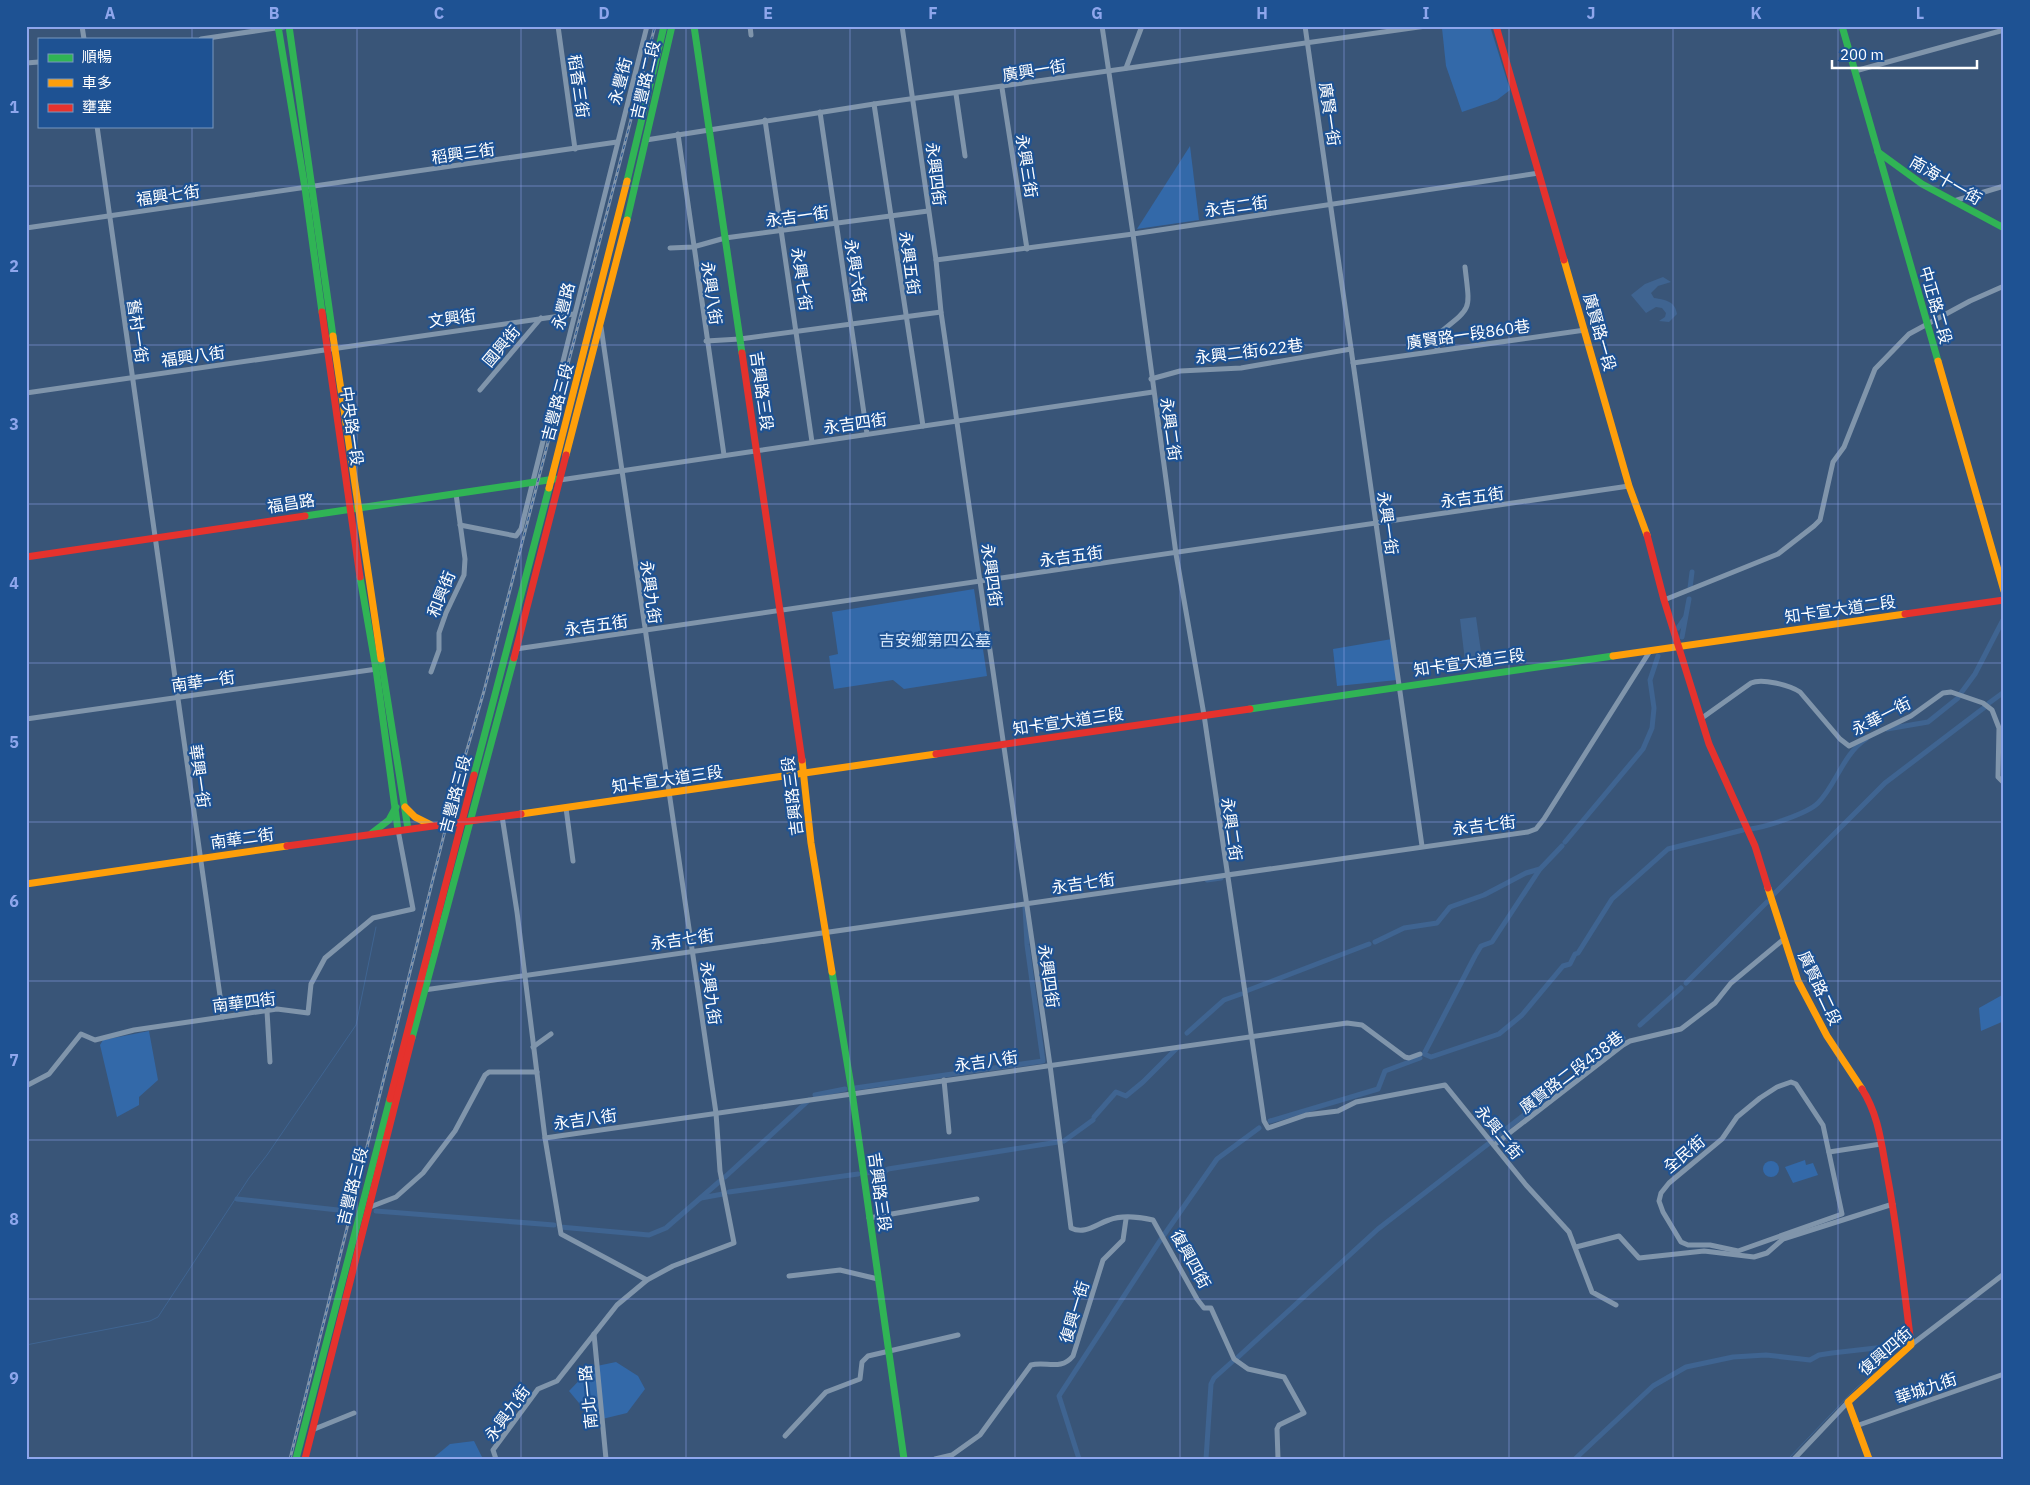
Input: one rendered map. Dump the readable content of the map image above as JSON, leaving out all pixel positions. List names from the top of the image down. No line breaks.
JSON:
{"streets":{"street":["廣興一街","吉豐路二段","永豐街","稻香三街","廣賢一街","稻興三街","永興三街","永興四街","南海十一街","福興七街","永吉二街","永吉一街","永興五街","永興六街","永興七街","永興八街","中正路二段","永豐路","文興街","舊村一街","廣賢路一段","廣賢路一段860巷","國興街","永興二街622巷","福興八街","吉興路三段","吉豐路三段","永吉四街","中央路一段","永興二街","永吉五街","福昌路","永興一街","永興九街","和興街","知卡宣大道二段","知卡宣大道三段","南華一街","永華一街","華興一街","永吉七街","南華二街","廣賢路二段","南華四街","永吉八街","廣賢路二段438巷","全民街","復興四街","復興一街","華城九街","南北一路"]},"crossings":[["廣興一街","吉豐路二段"],["廣興一街","廣賢一街"],["廣興一街","永興三街"],["廣興一街","永興四街"],["廣興一街","永興五街"],["廣興一街","永興六街"],["廣興一街","永興七街"],["廣興一街","永興八街"],["廣興一街","吉興路三段"],["廣興一街","吉豐路三段"],["廣興一街","永興二街"],["吉豐路二段","吉豐路三段"],["永豐街","稻興三街"],["永豐街","永豐路"],["稻香三街","稻興三街"],["廣賢一街","永吉二街"],["廣賢一街","永興一街"],["稻興三街","福興七街"],["稻興三街","永豐路"],["稻興三街","中央路一段"],["永興三街","永吉二街"],["永興四街","永吉二街"],["永興四街","永吉一街"],["永興四街","永吉四街"],["永興四街","永吉五街"],["永興四街","知卡宣大道三段"],["永興四街","永吉七街"],["永興四街","永吉八街"],["永興四街","復興四街"],["南海十一街","中正路二段"],["福興七街","舊村一街"],["福興七街","中央路一段"],["永吉二街","廣賢路一段"],["永吉二街","永興二街"],["永吉二街","永興一街"],["永吉一街","永興五街"],["永吉一街","永興六街"],["永吉一街","永興七街"],["永吉一街","永興八街"],["永吉一街","吉興路三段"],["永興五街","永吉四街"],["永興六街","永吉四街"],["永興七街","永吉四街"],["永興八街","永吉四街"],["永豐路","文興街"],["永豐路","福昌路"],["永豐路","和興街"],["文興街","國興街"],["文興街","福興八街"],["文興街","中央路一段"],["舊村一街","福興八街"],["舊村一街","福昌路"],["舊村一街","華興一街"],["廣賢路一段","廣賢路一段860巷"],["廣賢路一段","永吉五街"],["廣賢路一段","知卡宣大道二段"],["廣賢路一段","知卡宣大道三段"],["廣賢路一段","廣賢路二段"],["廣賢路一段860巷","永興一街"],["永興二街622巷","永興二街"],["永興二街622巷","永興一街"],["福興八街","中央路一段"],["吉興路三段","永吉四街"],["吉興路三段","永吉五街"],["吉興路三段","知卡宣大道三段"],["吉興路三段","永吉七街"],["吉興路三段","永吉八街"],["吉豐路三段","永吉四街"],["吉豐路三段","永吉五街"],["吉豐路三段","福昌路"],["吉豐路三段","永興九街"],["吉豐路三段","知卡宣大道三段"],["吉豐路三段","永吉七街"],["吉豐路三段","南華二街"],["永吉四街","永興二街"],["永吉四街","福昌路"],["永吉四街","永興九街"],["中央路一段","福昌路"],["中央路一段","南華一街"],["中央路一段","南華二街"],["中央路一段","南華四街"],["永興二街","永吉五街"],["永興二街","知卡宣大道三段"],["永興二街","永吉七街"],["永興二街","永吉八街"],["永興二街","廣賢路二段438巷"],["永吉五街","永興一街"],["永吉五街","永興九街"],["福昌路","和興街"],["福昌路","華興一街"],["永興一街","知卡宣大道三段"],["永興一街","永吉七街"],["永興九街","知卡宣大道三段"],["永興九街","永吉七街"],["永興九街","永吉八街"],["永興九街","南北一路"],["知卡宣大道二段","知卡宣大道三段"],["知卡宣大道二段","廣賢路二段"],["知卡宣大道三段","永吉七街"],["知卡宣大道三段","南華二街"],["知卡宣大道三段","廣賢路二段"],["南華一街","華興一街"],["永華一街","廣賢路二段"],["華興一街","南華二街"],["華興一街","南華四街"],["南華二街","南華四街"],["廣賢路二段","廣賢路二段438巷"],["廣賢路二段","復興四街"],["復興四街","復興一街"]],"parks":["吉安鄉第四公墓"],"legend":["順暢","車多","壅塞"],"scale_bar":"200 m","grid":{"columns":["A","B","C","D","E","F","G","H","I","J","K","L"],"rows":["1","2","3","4","5","6","7","8","9"]}}
